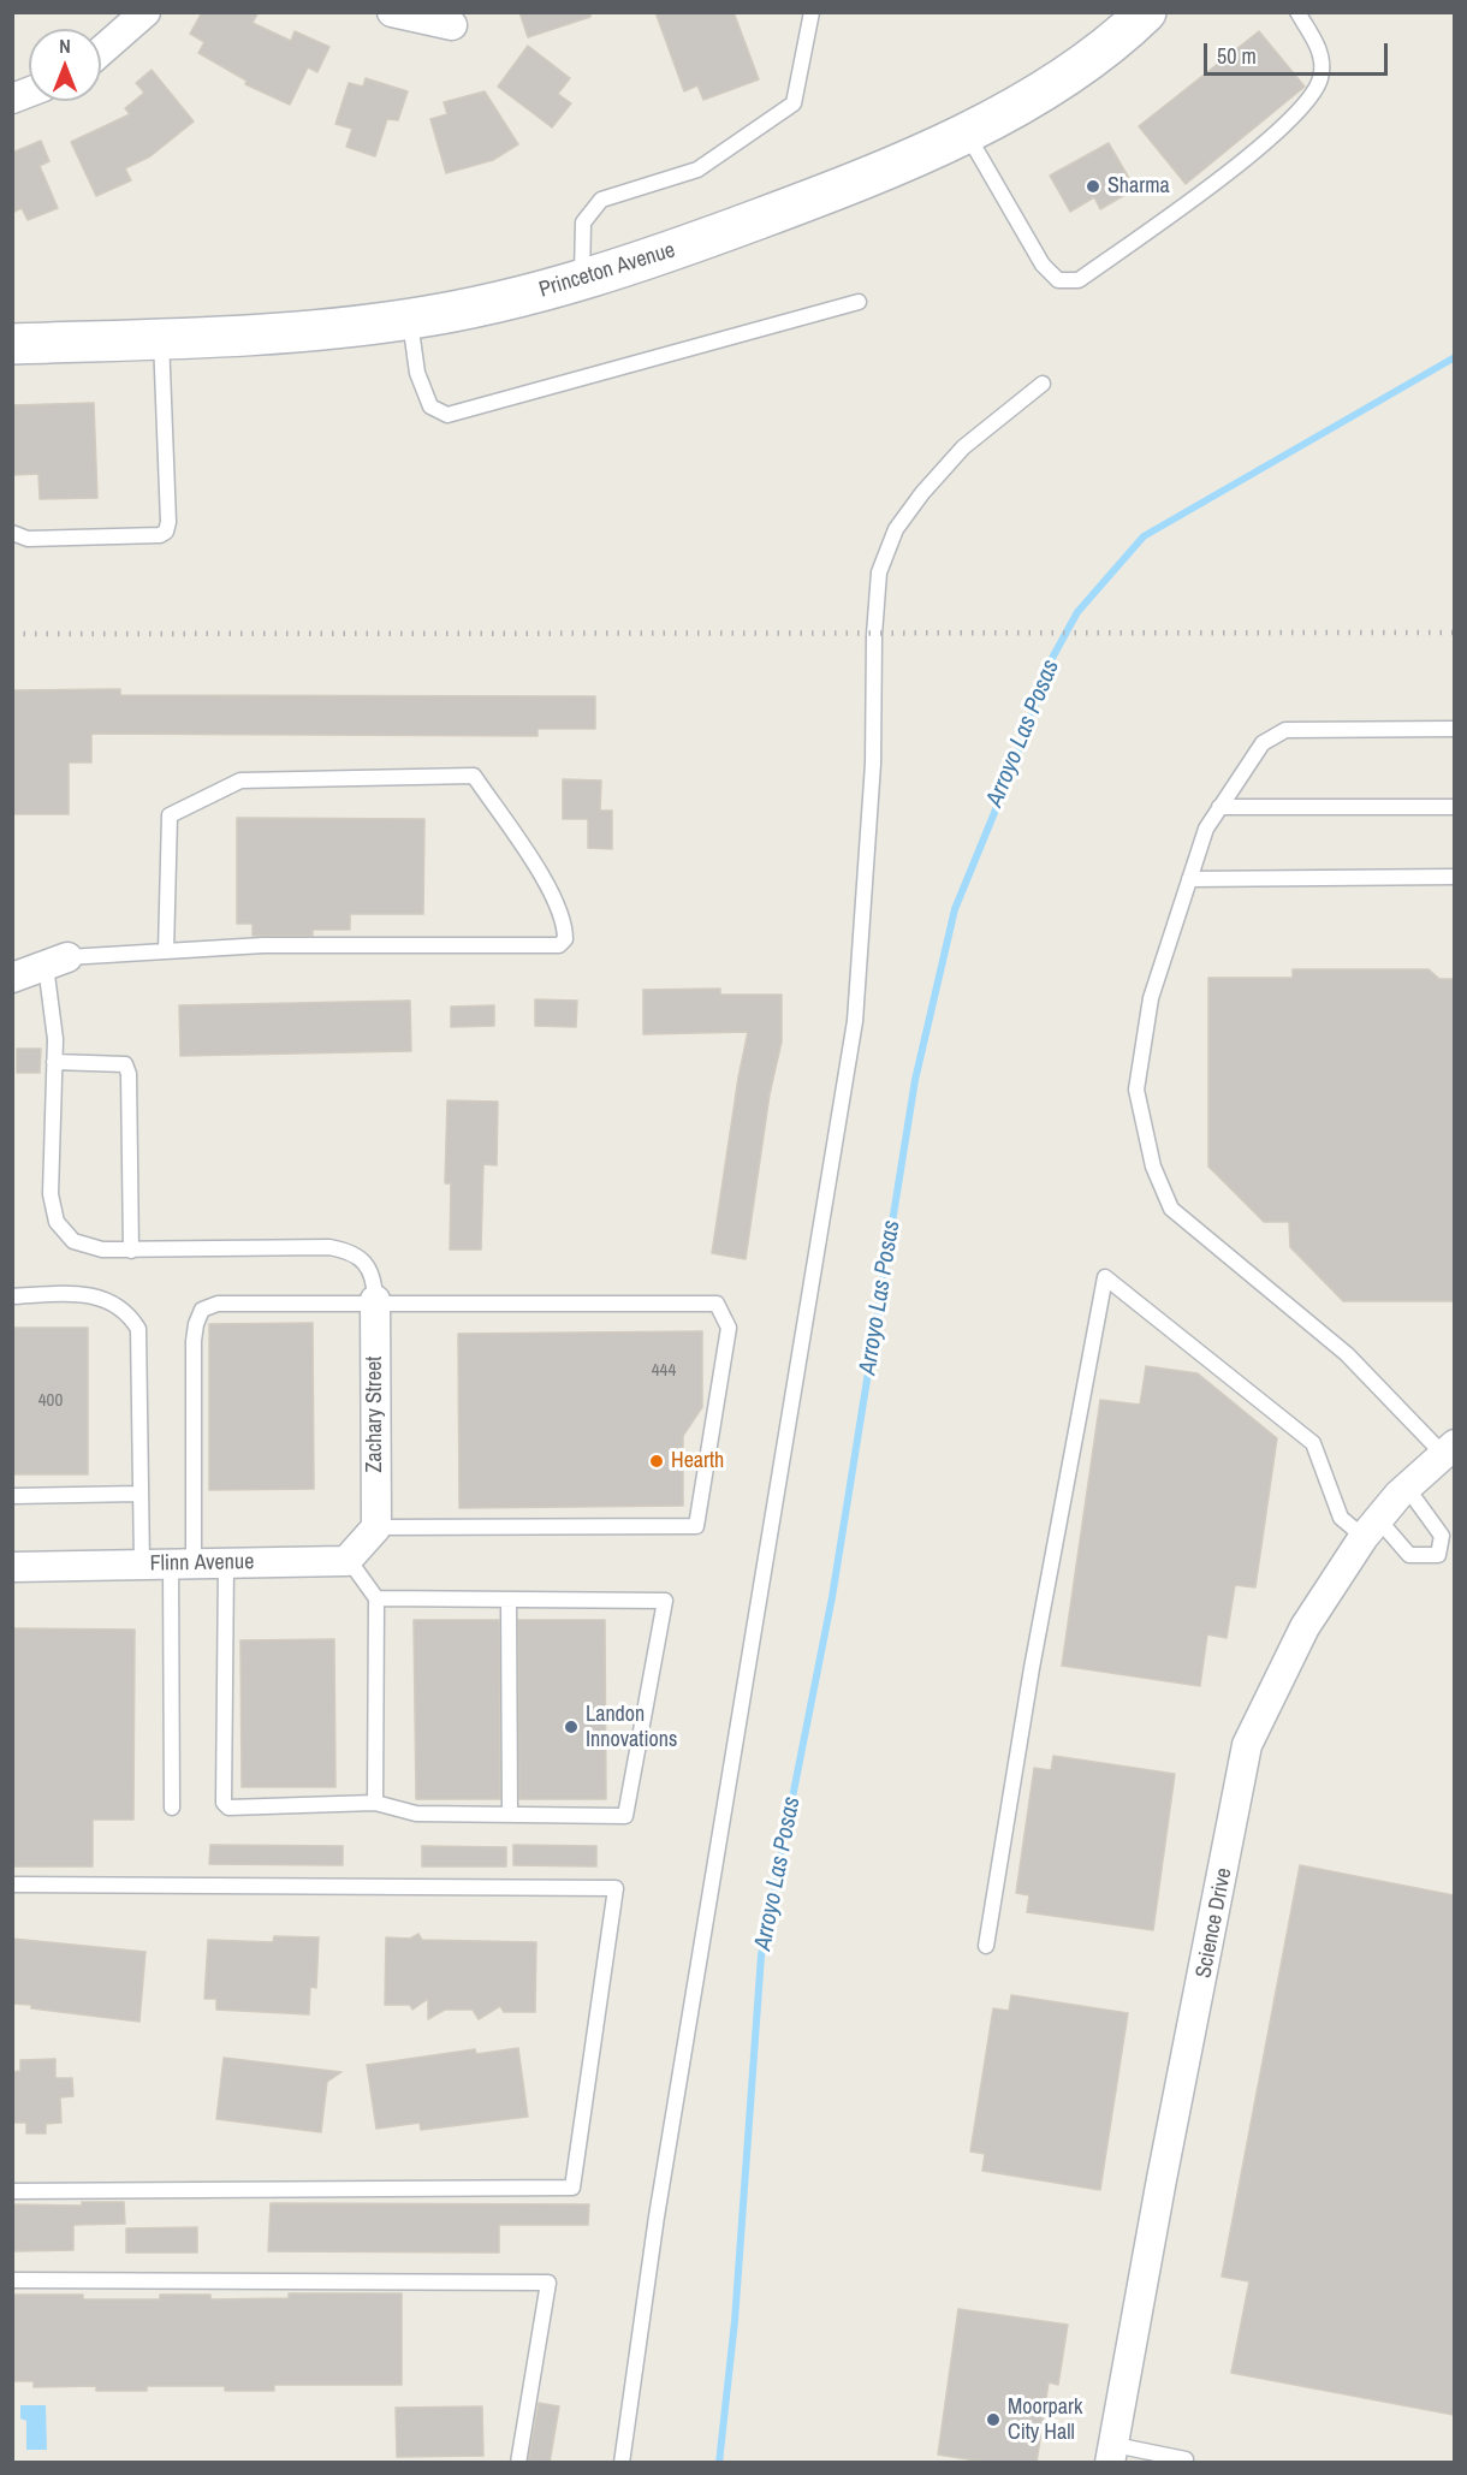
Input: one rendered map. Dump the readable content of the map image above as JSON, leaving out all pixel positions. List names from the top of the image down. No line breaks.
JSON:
{"streets":{"street":["Princeton Avenue","Zachary Street","Flinn Avenue","Science Drive"]},"water":["Arroyo Las Posas"],"places":["Sharma","Hearth","Landon Innovations","Moorpark City Hall"],"house_numbers":["444","400"],"scale_bar":"50 m","north":"top"}
